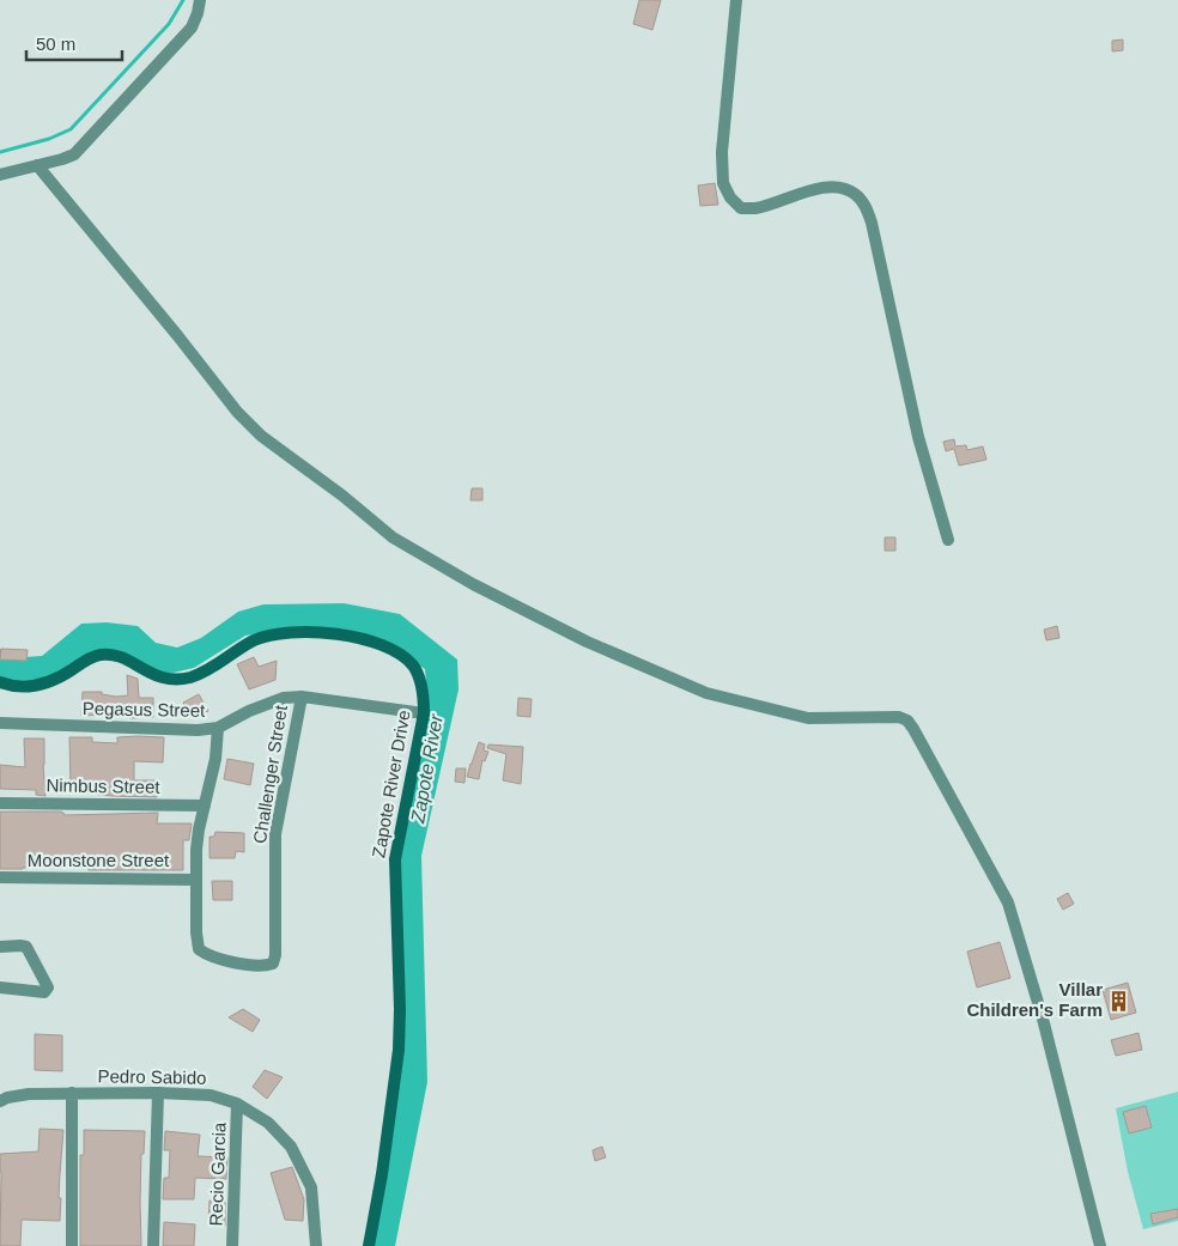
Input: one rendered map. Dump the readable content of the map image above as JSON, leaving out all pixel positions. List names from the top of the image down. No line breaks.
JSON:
{"streets":{"main road":["Zapote River Drive"],"street":["Pegasus Street","Challenger Street","Nimbus Street","Moonstone Street","Pedro Sabido","Recio Garcia"]},"crossings":[["Pegasus Street","Challenger Street"],["Pegasus Street","Zapote River Drive"],["Challenger Street","Moonstone Street"],["Pedro Sabido","Recio Garcia"]],"water":["Zapote River"],"places":{"building":["Villar Children's Farm"]},"scale_bar":"50 m"}
